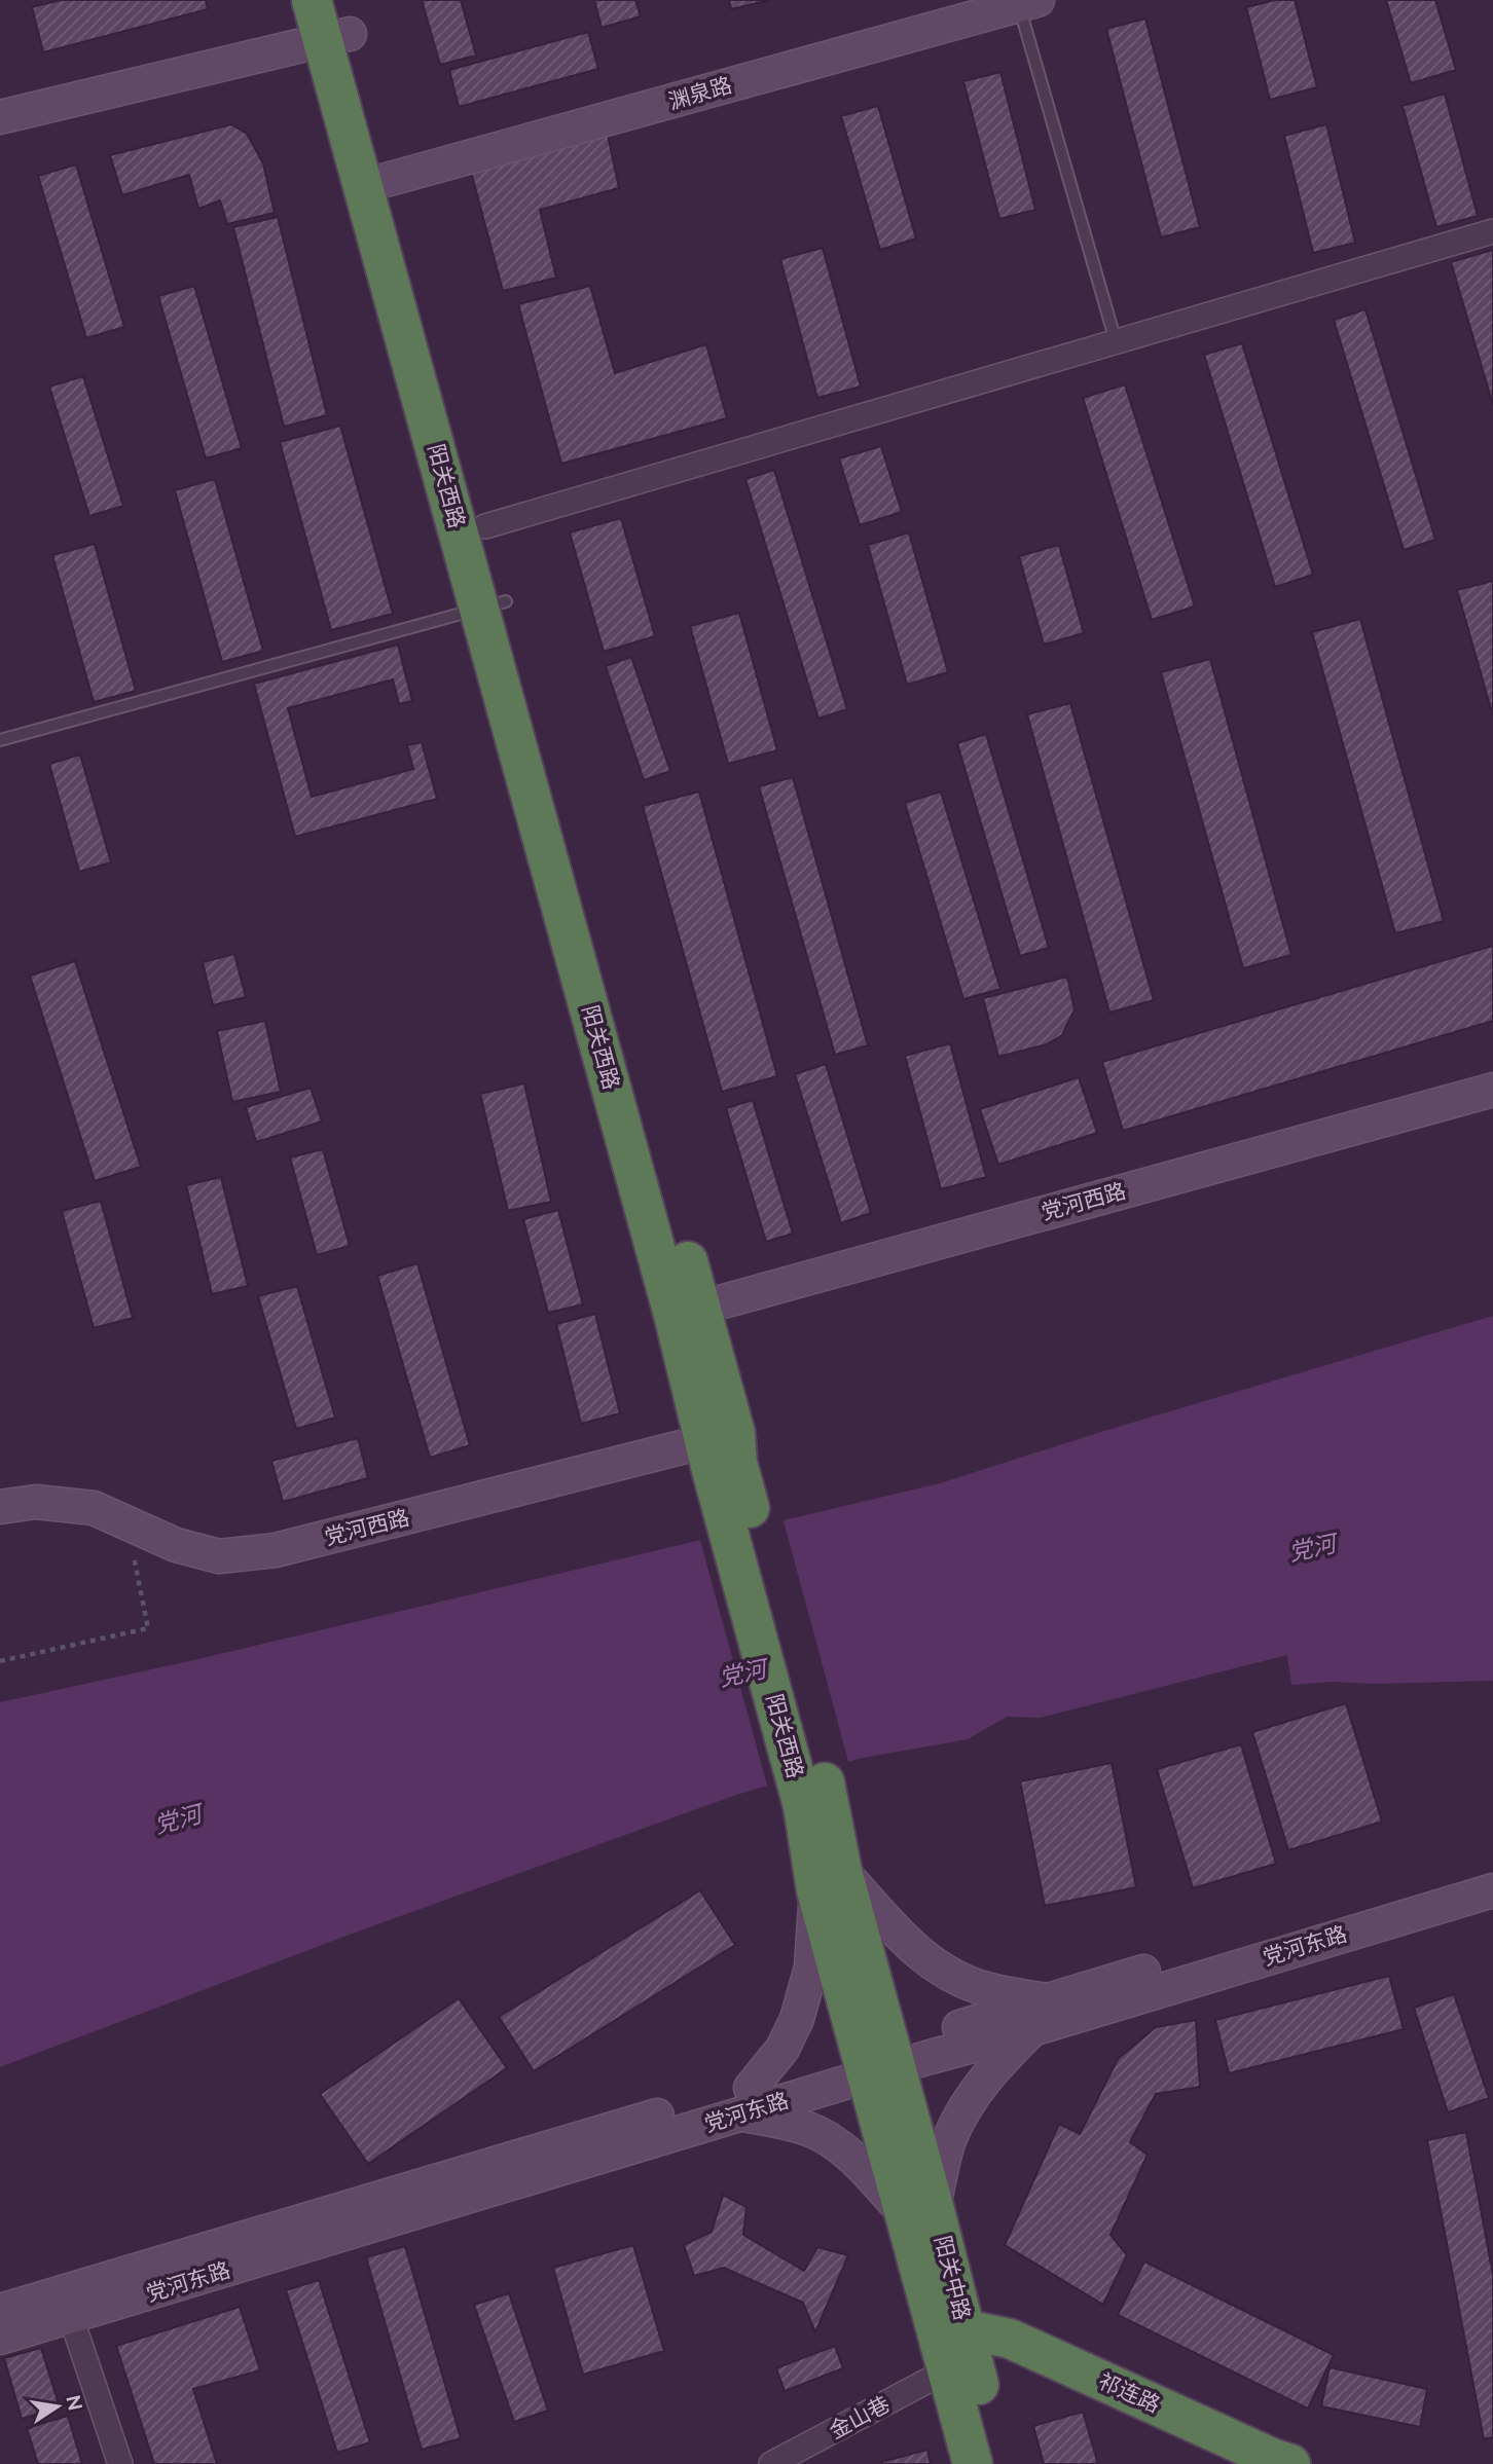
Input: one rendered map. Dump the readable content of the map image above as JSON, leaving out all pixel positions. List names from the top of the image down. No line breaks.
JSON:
{"streets":{"highway":["阳关西路","阳关中路","祁连路"],"main road":["渊泉路","党河西路","党河东路"],"street":["金山巷"]},"crossings":[["渊泉路","阳关西路"],["阳关西路","党河西路"],["阳关西路","党河东路"],["阳关西路","阳关中路"],["党河东路","阳关中路"],["阳关中路","祁连路"],["阳关中路","金山巷"]],"water":["党河"],"north":"right"}
